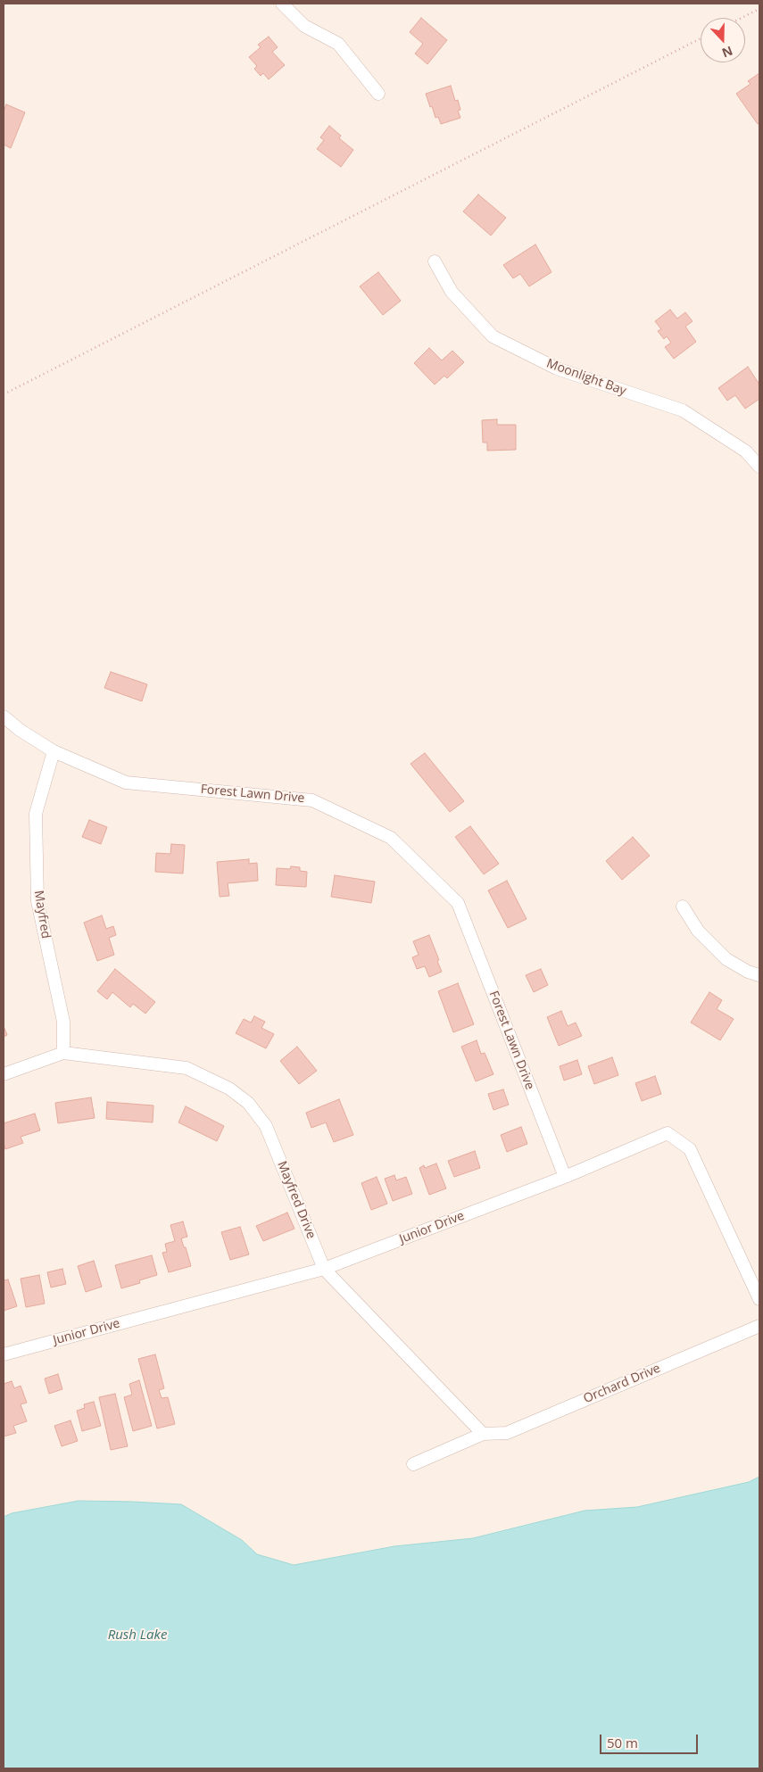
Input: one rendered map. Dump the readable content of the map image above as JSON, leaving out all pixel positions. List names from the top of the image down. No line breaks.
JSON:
{"streets":{"street":["Moonlight Bay","Forest Lawn Drive","Mayfred","Mayfred Drive","Junior Drive","Orchard Drive"]},"crossings":[["Forest Lawn Drive","Mayfred"],["Forest Lawn Drive","Junior Drive"],["Mayfred","Mayfred Drive"],["Mayfred Drive","Junior Drive"],["Mayfred Drive","Orchard Drive"]],"water":["Rush Lake"],"scale_bar":"50 m","north":"bottom"}
